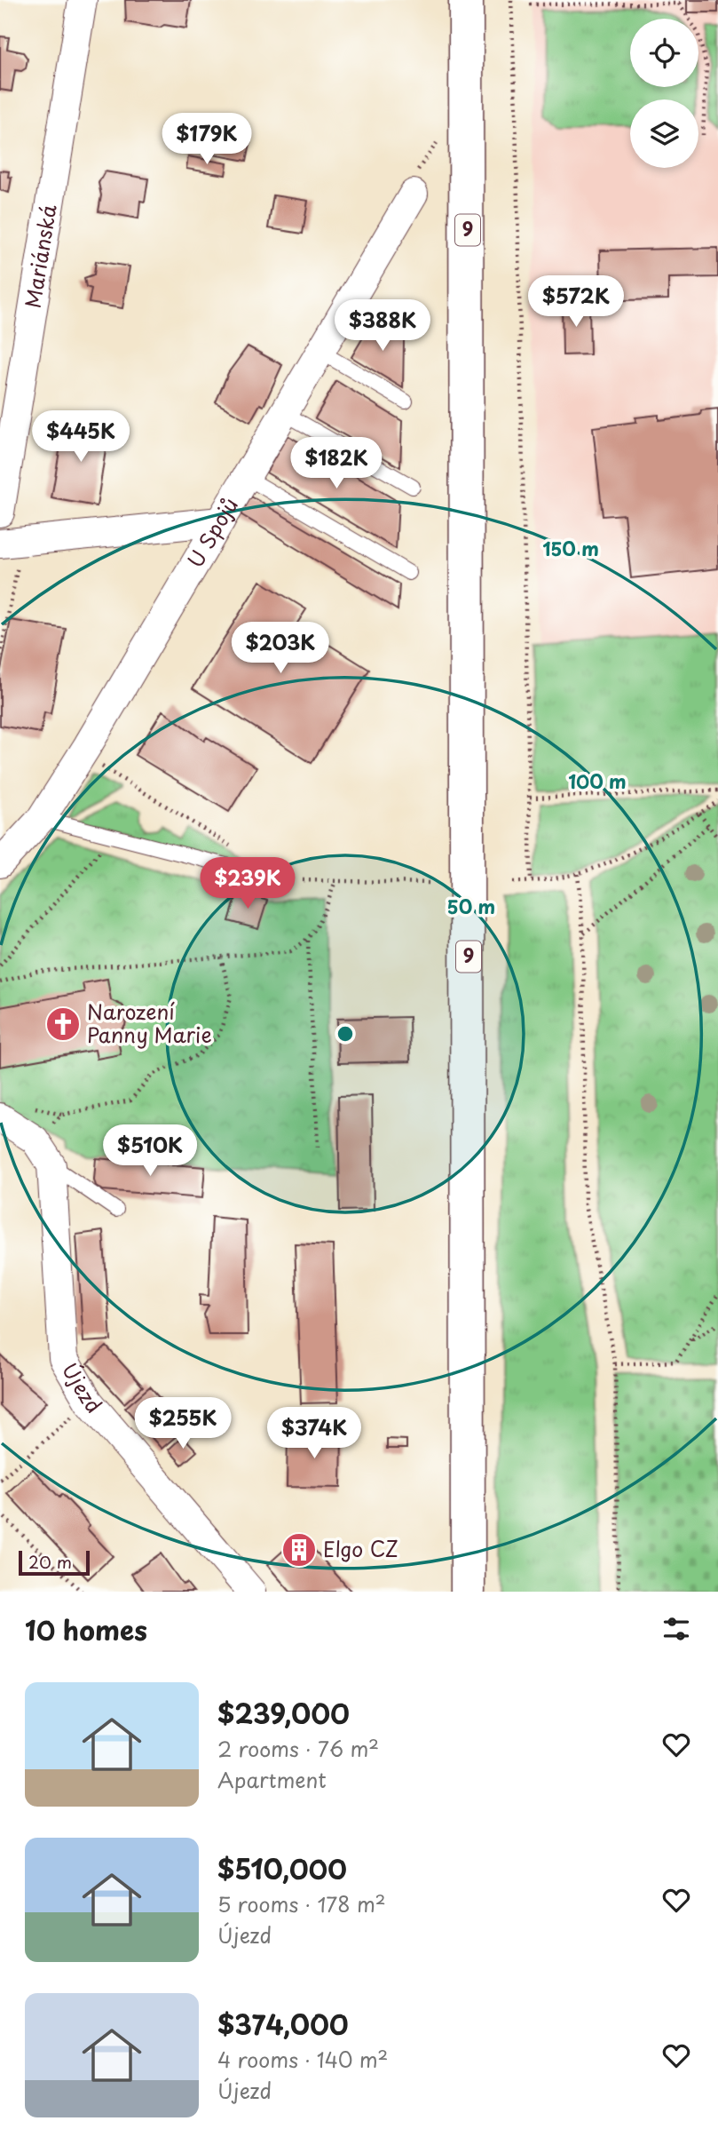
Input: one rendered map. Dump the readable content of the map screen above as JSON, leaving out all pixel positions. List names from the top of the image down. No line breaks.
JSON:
{"streets":{"main road":["9"],"street":["Mariánská","U Spojů","Újezd"]},"places":{"church":["Narození Panny Marie"],"building":["Elgo CZ"]},"scale_bar":"20 m","page":{"price":["$179K","$572K","$388K","$445K","$182K","$203K","$239K","$510K","$255K","$374K"],"scale":"20 m","heading":"10 homes","list":[{"name":"$239,000","note":"2 rooms · 76 m² · Apartment"},{"name":"$510,000","note":"5 rooms · 178 m² · Újezd"},{"name":"$374,000","note":"4 rooms · 140 m² · Újezd"}]},"rings":["150 m","100 m","50 m"]}
